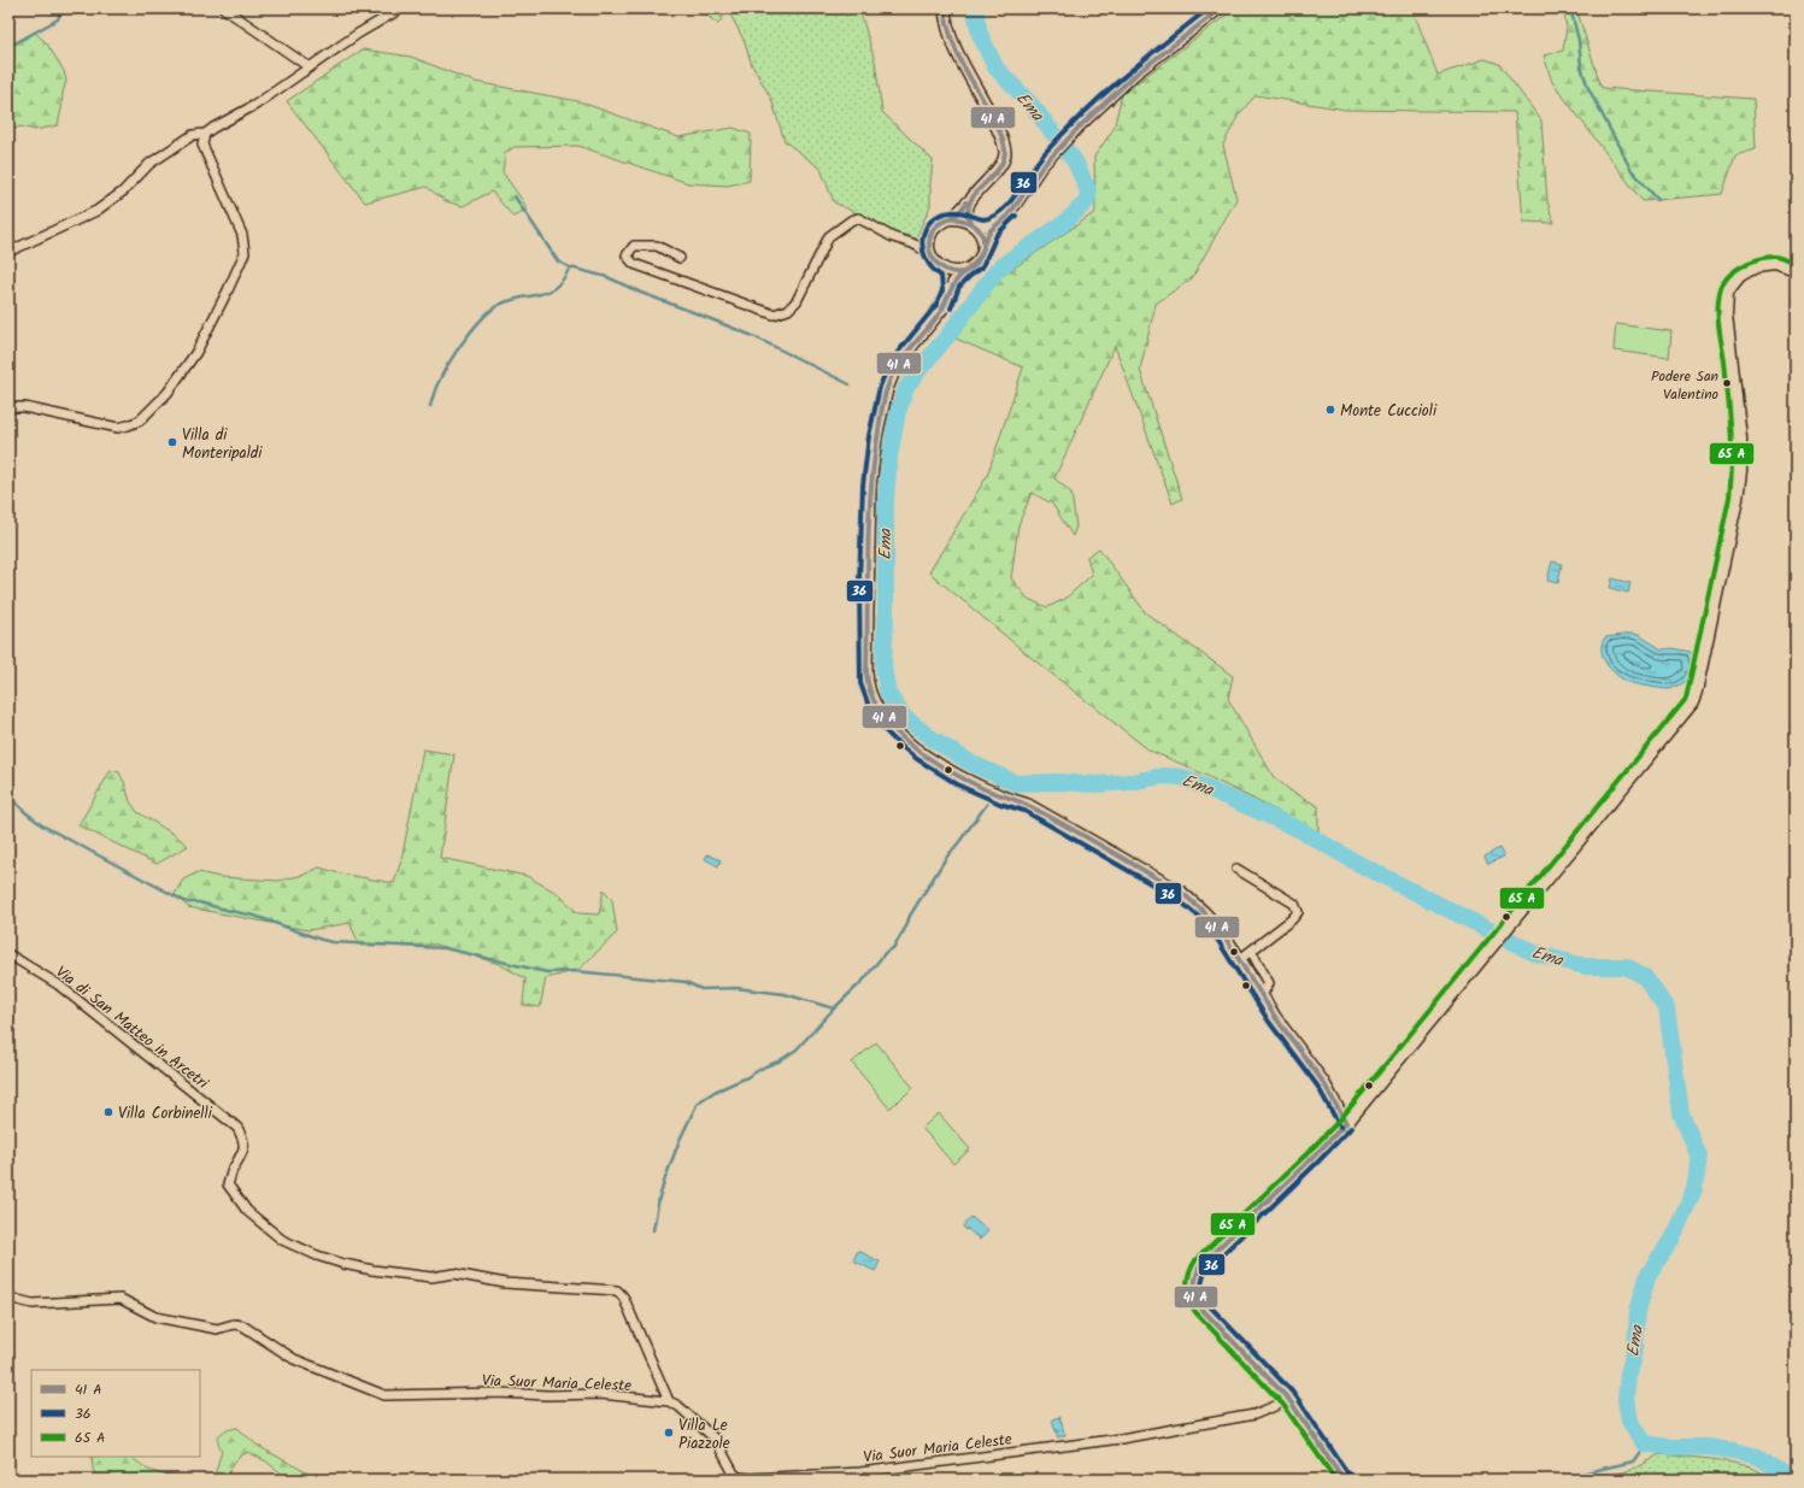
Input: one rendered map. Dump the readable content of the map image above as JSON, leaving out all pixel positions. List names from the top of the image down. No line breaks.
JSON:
{"streets":{"street":["Via di San Matteo in Arcetri","Via Suor Maria Celeste"]},"crossings":[["Via di San Matteo in Arcetri","Via Suor Maria Celeste"]],"water":["Ema"],"places":["Podere San Valentino","Monte Cuccioli","Villa di Monteripaldi","Villa Corbinelli","Villa Le Piazzole"],"lines":["transit line 36"],"legend":["41 A","36","65 A"]}
